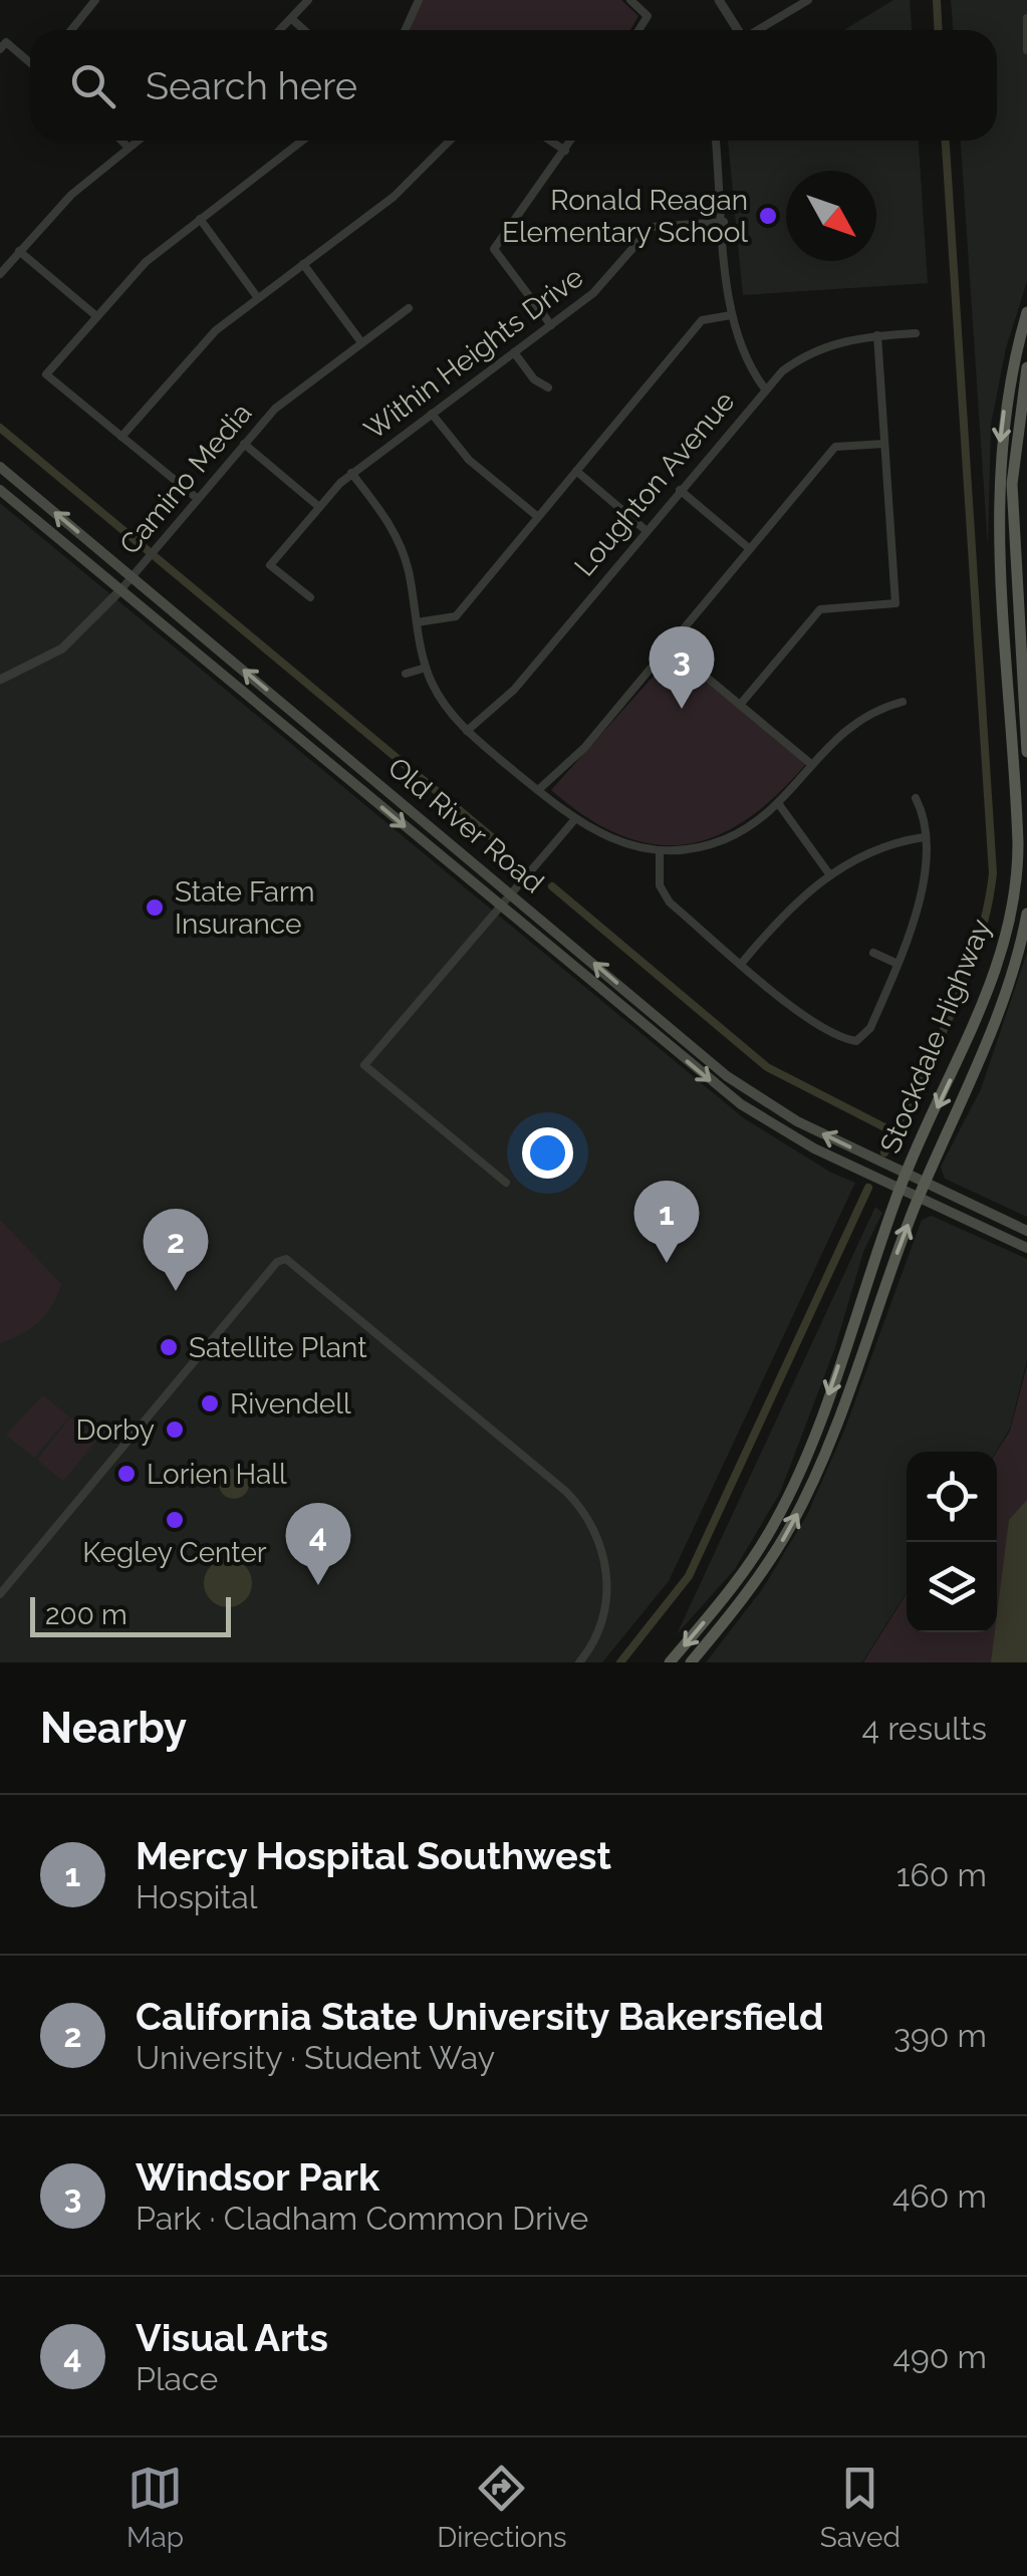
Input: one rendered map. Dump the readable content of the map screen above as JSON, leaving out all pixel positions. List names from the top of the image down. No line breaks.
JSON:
{"streets":{"main road":["Old River Road","Stockdale Highway"],"street":["Within Heights Drive","Camino Media","Loughton Avenue"]},"crossings":[["Camino Media","Old River Road"],["Old River Road","Stockdale Highway"]],"places":["Ronald Reagan Elementary School","State Farm Insurance","Satellite Plant","Rivendell","Dorby","Lorien Hall","Kegley Center"],"scale_bar":"200 m","north":"bottom right","page":{"search":"Search here","pins":["3","1","2","4"],"scale":"200 m","heading":["Nearby","4 results"],"list":[{"mark":"1","name":"Mercy Hospital Southwest","note":"Hospital","value":"160 m"},{"mark":"2","name":"California State University Bakersfield","note":"University · Student Way","value":"390 m"},{"mark":"3","name":"Windsor Park","note":"Park · Cladham Common Drive","value":"460 m"},{"mark":"4","name":"Visual Arts","note":"Place","value":"490 m"}],"nav":["Map","Directions","Saved"]}}
